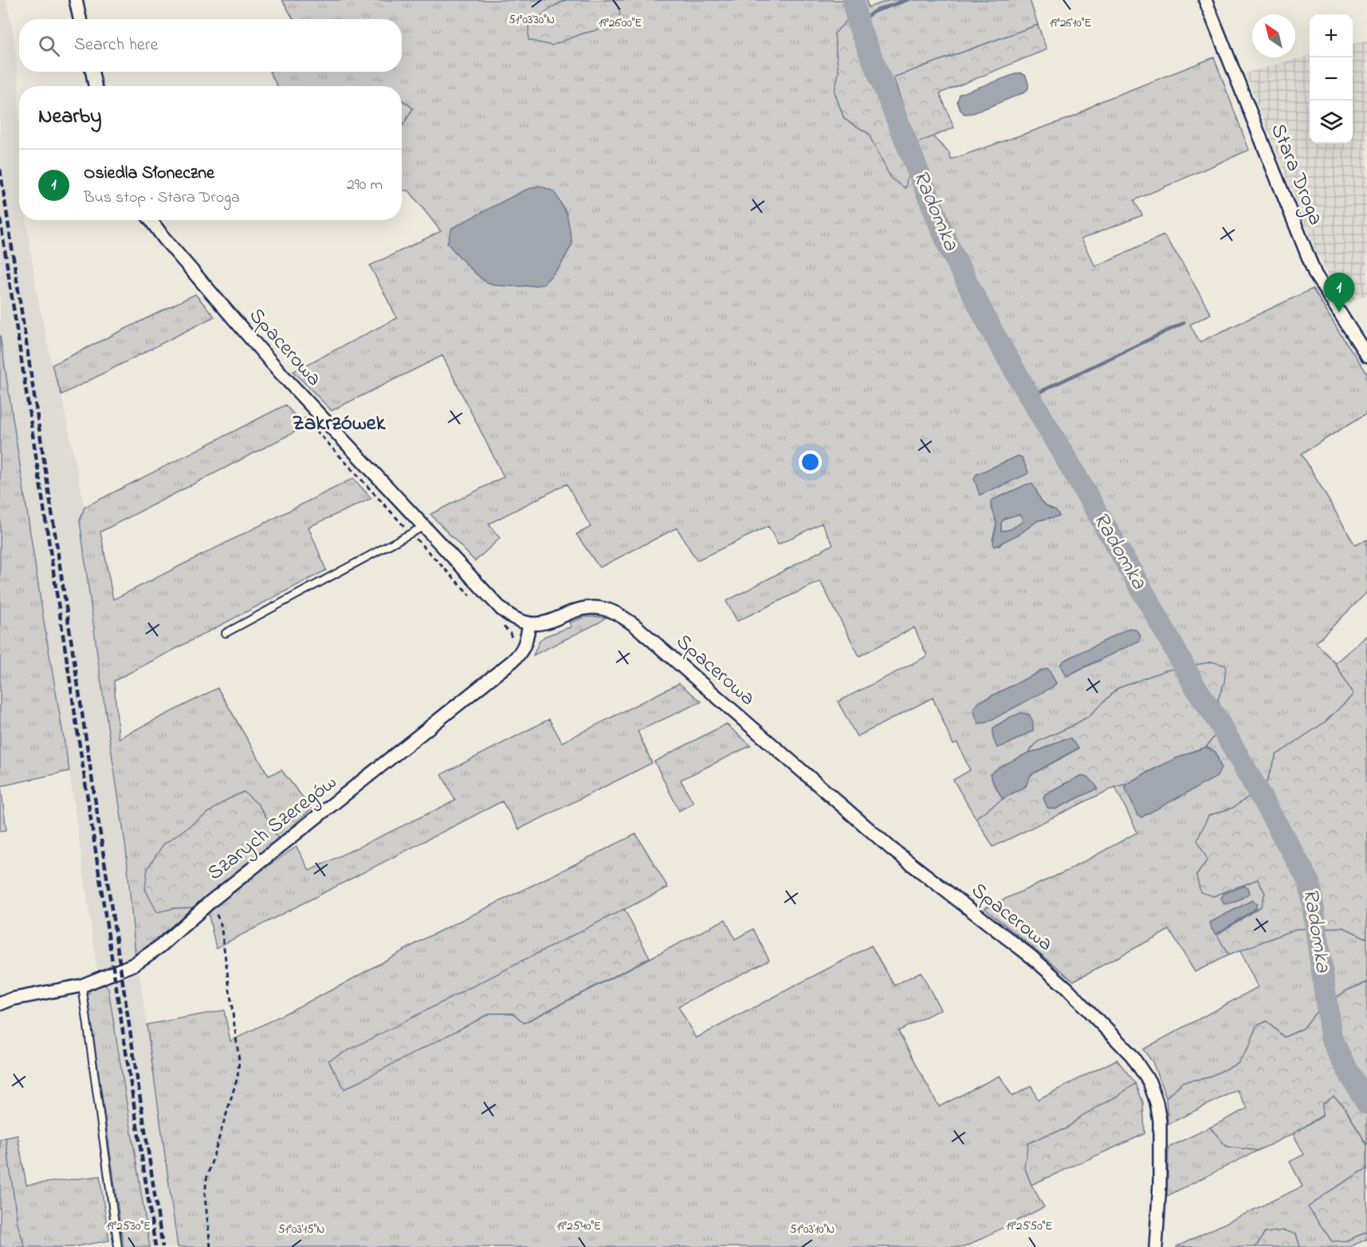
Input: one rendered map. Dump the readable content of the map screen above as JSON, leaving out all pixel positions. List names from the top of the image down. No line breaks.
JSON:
{"streets":{"street":["Stara Droga","Spacerowa","Szarych Szeregów"]},"crossings":[["Spacerowa","Szarych Szeregów"]],"districts":["Zakrzówek"],"water":["Radomka"],"north":"top left","page":{"map_buttons":["+","−"],"search":"Search here","heading":"Nearby","list":[{"mark":"1","name":"Osiedla Słoneczne","note":"Bus stop · Stara Droga","value":"290 m"}],"pins":"1"},"coordinates":["51°03'30\"N","19°26'00\"E","19°26'10\"E","19°25'30\"E","19°25'40\"E","19°25'50\"E","51°03'15\"N","51°03'10\"N"]}
